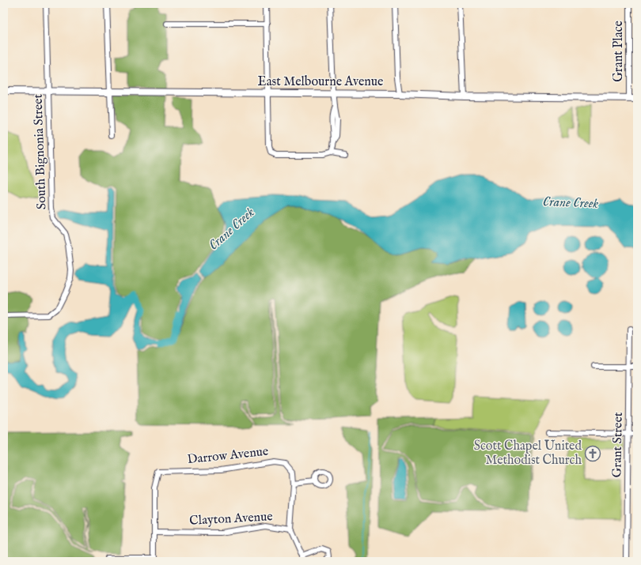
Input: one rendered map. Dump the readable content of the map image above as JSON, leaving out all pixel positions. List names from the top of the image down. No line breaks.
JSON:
{"streets":{"street":["Grant Place","East Melbourne Avenue","South Bignonia Street","Grant Street","Darrow Avenue","Clayton Avenue"]},"crossings":[["Grant Place","East Melbourne Avenue"],["East Melbourne Avenue","South Bignonia Street"],["Darrow Avenue","Clayton Avenue"]],"water":["Crane Creek"],"places":{"church":["Scott Chapel United Methodist Church"]}}
